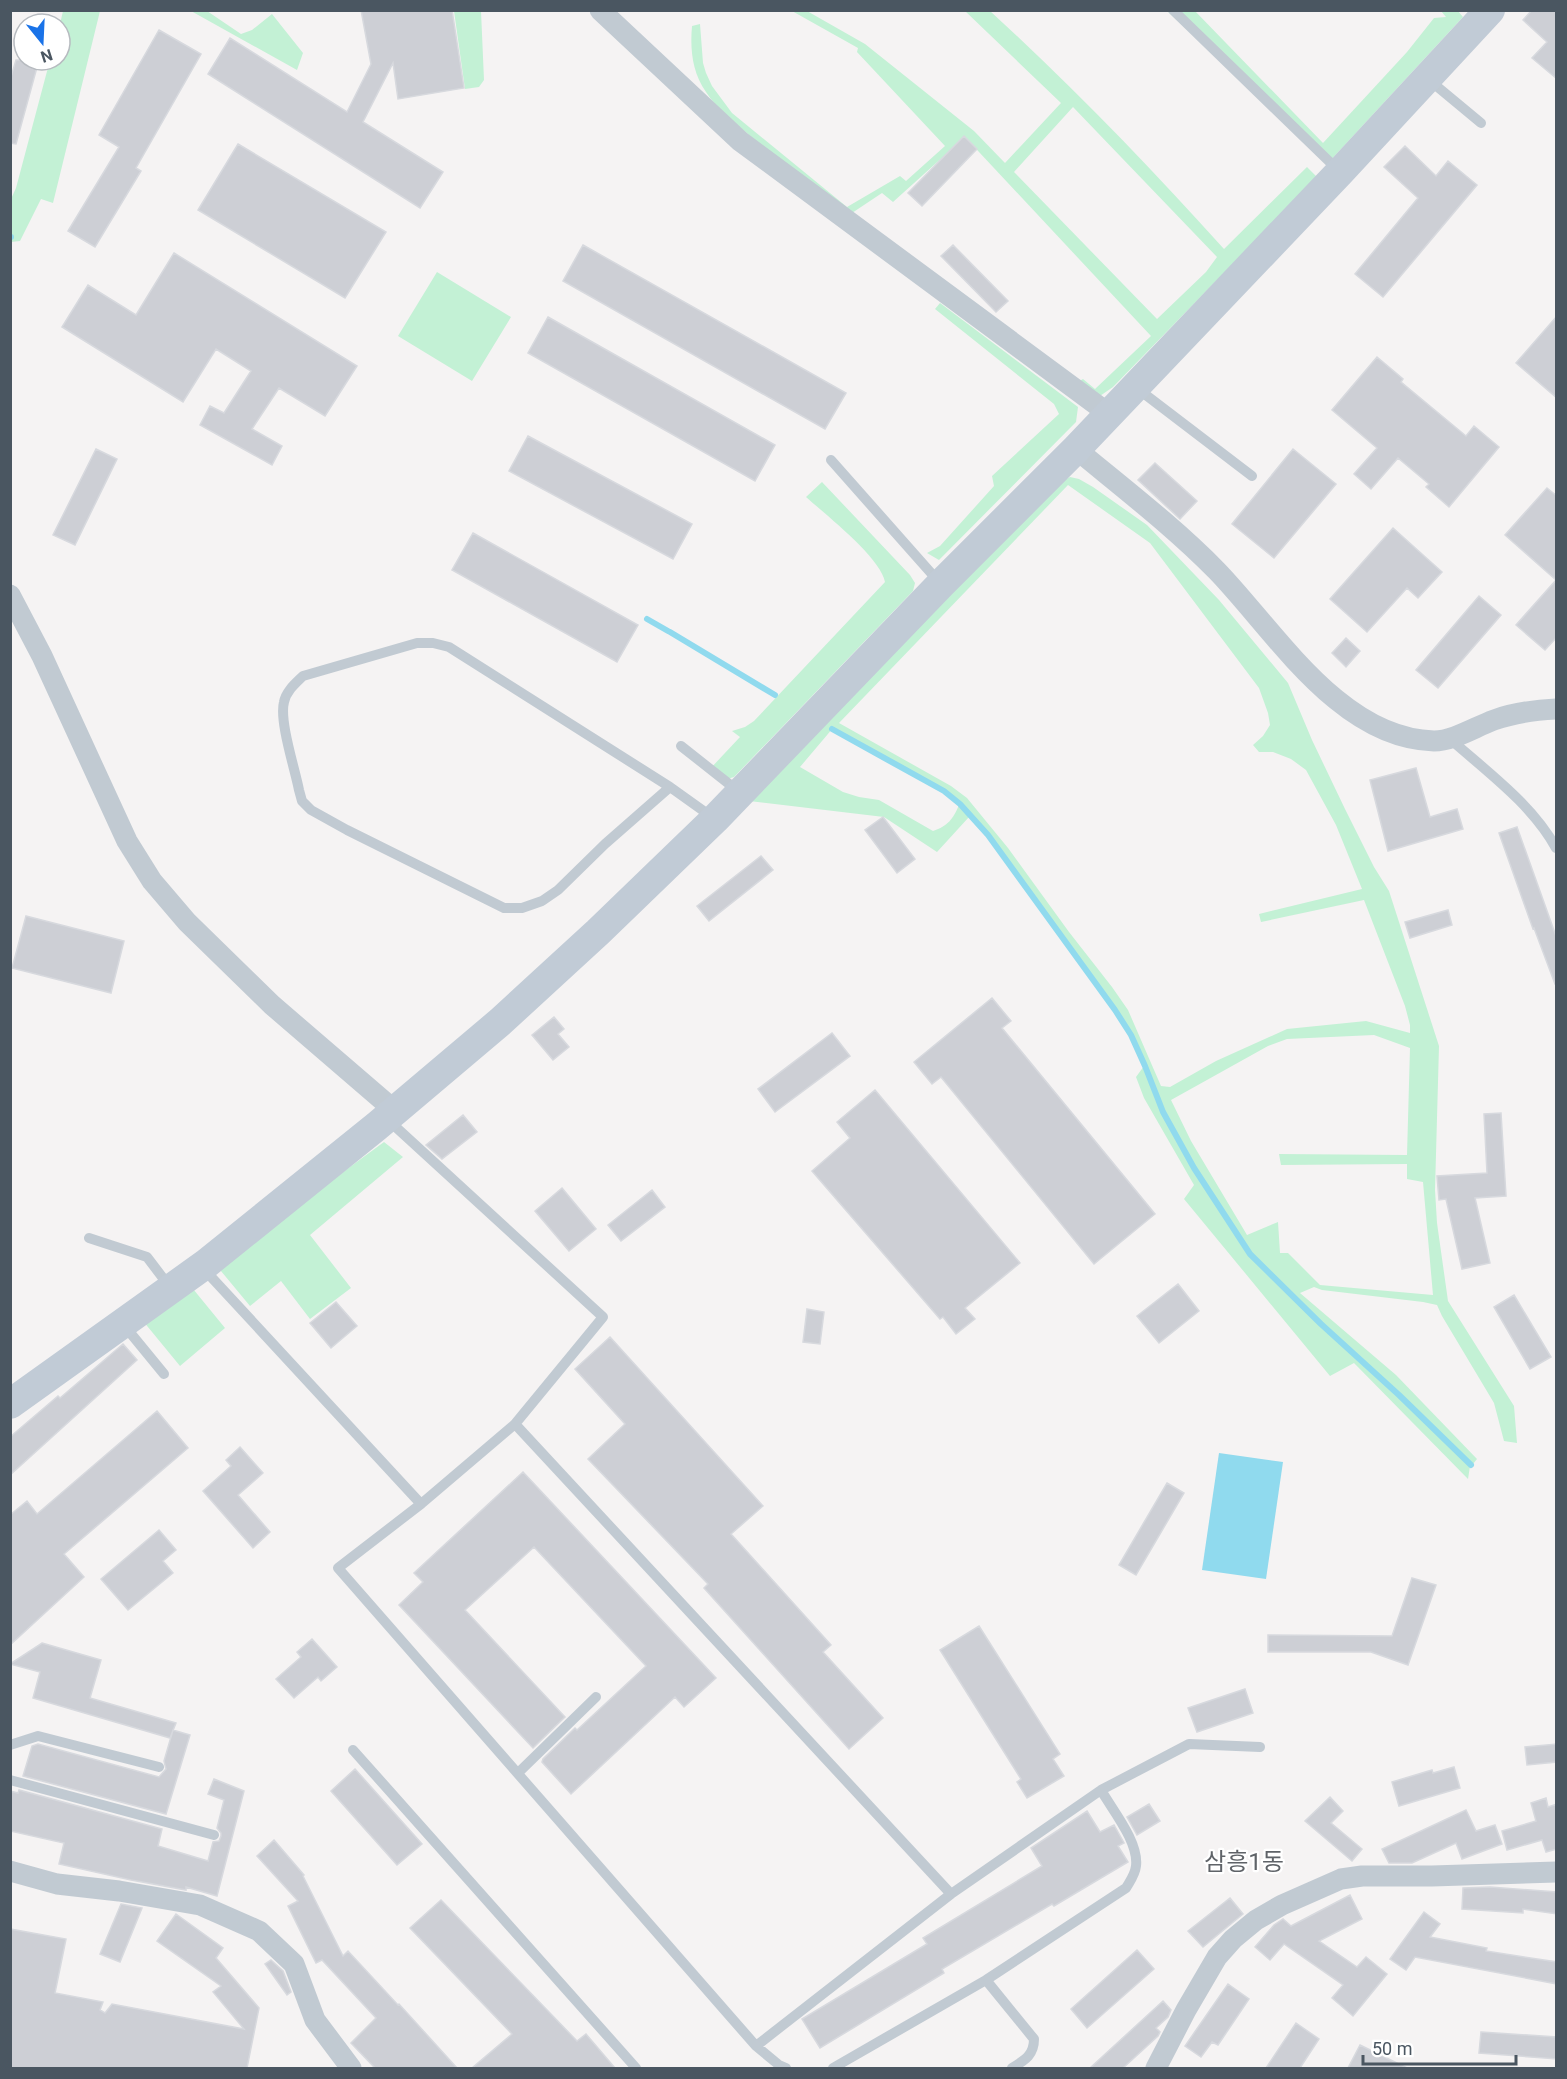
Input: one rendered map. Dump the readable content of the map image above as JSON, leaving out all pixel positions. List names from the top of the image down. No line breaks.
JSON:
{"districts":["삼흥1동"],"scale_bar":"50 m","north":"bottom"}
